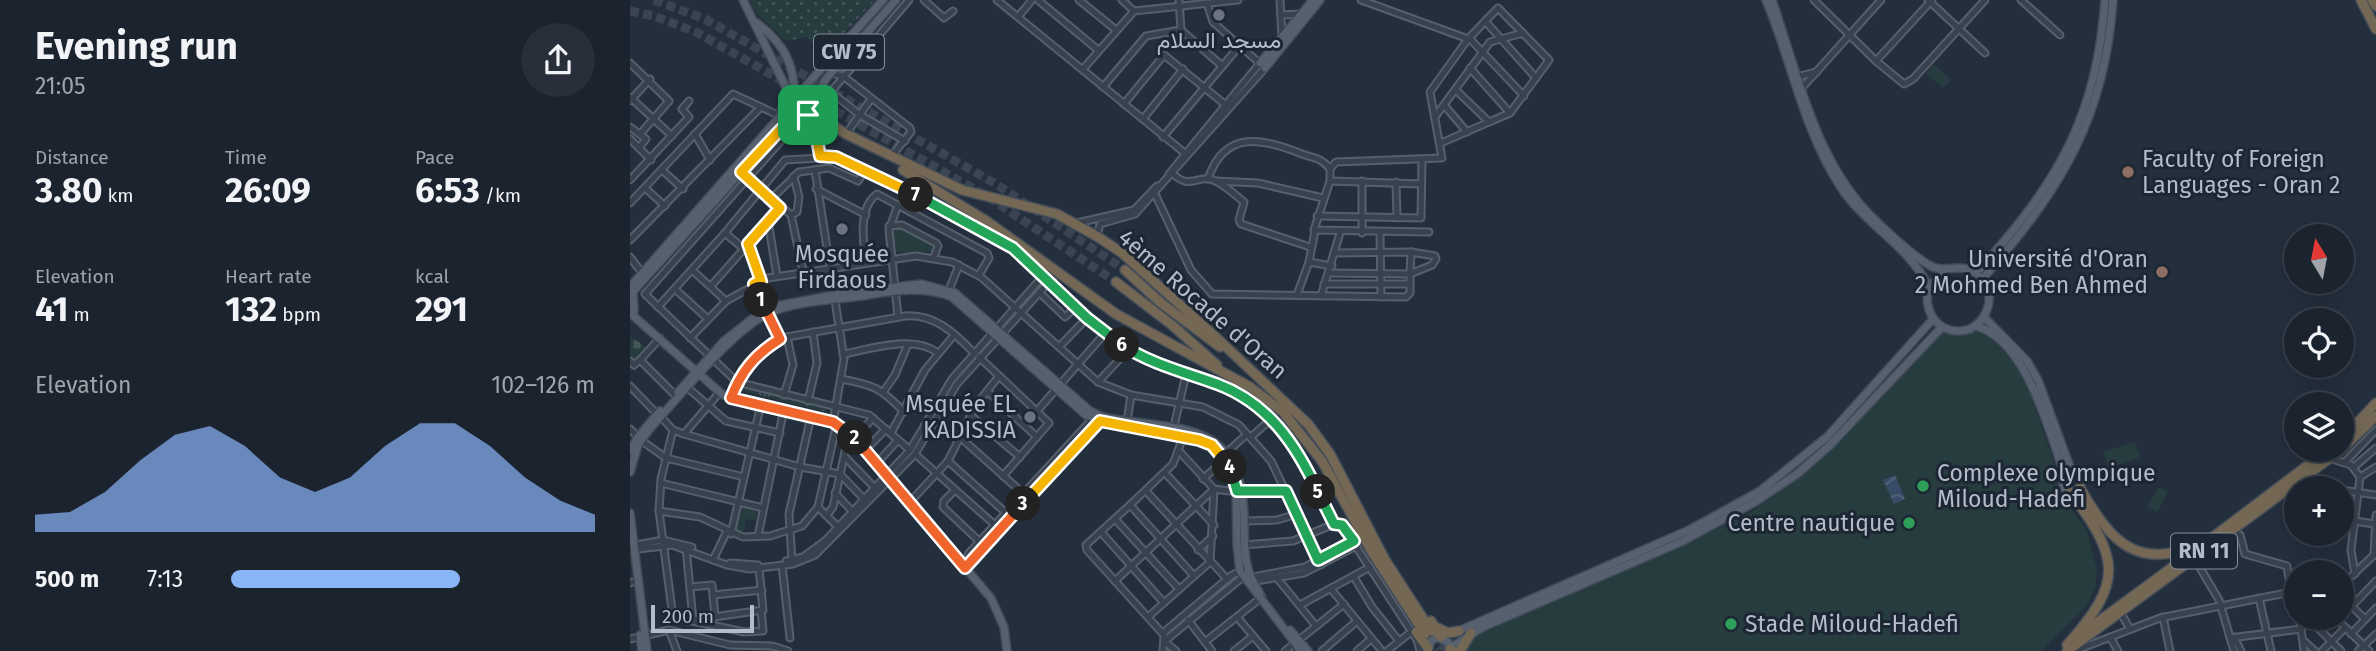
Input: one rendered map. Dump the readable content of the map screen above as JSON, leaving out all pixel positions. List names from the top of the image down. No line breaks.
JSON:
{"streets":{"highway":["4ème Rocade d'Oran","RN 11"],"main road":["CW 75"]},"crossings":[["CW 75","4ème Rocade d'Oran"]],"places":["مسجد السلام","Faculty of Foreign Languages - Oran 2","Mosquée Firdaous","Université d'Oran 2 Mohmed Ben Ahmed","Msquée EL KADISSIA","Complexe olympique Miloud-Hadefi","Centre nautique","Stade Miloud-Hadefi"],"scale_bar":"200 m","north":"top","page":{"heading":["Evening run","21:05"],"stats":[["Distance","3.80 km"],["Time","26:09"],["Pace","6:53 /km"],["Elevation","41 m"],["Heart rate","132 bpm"],["kcal","291"]],"pins":["7","1","6","2","4","5","3"],"map_buttons":["+","−"],"chart":["Elevation","102–126 m"],"list":[{"name":"500 m","note":"7:13"}],"scale":"200 m"}}
